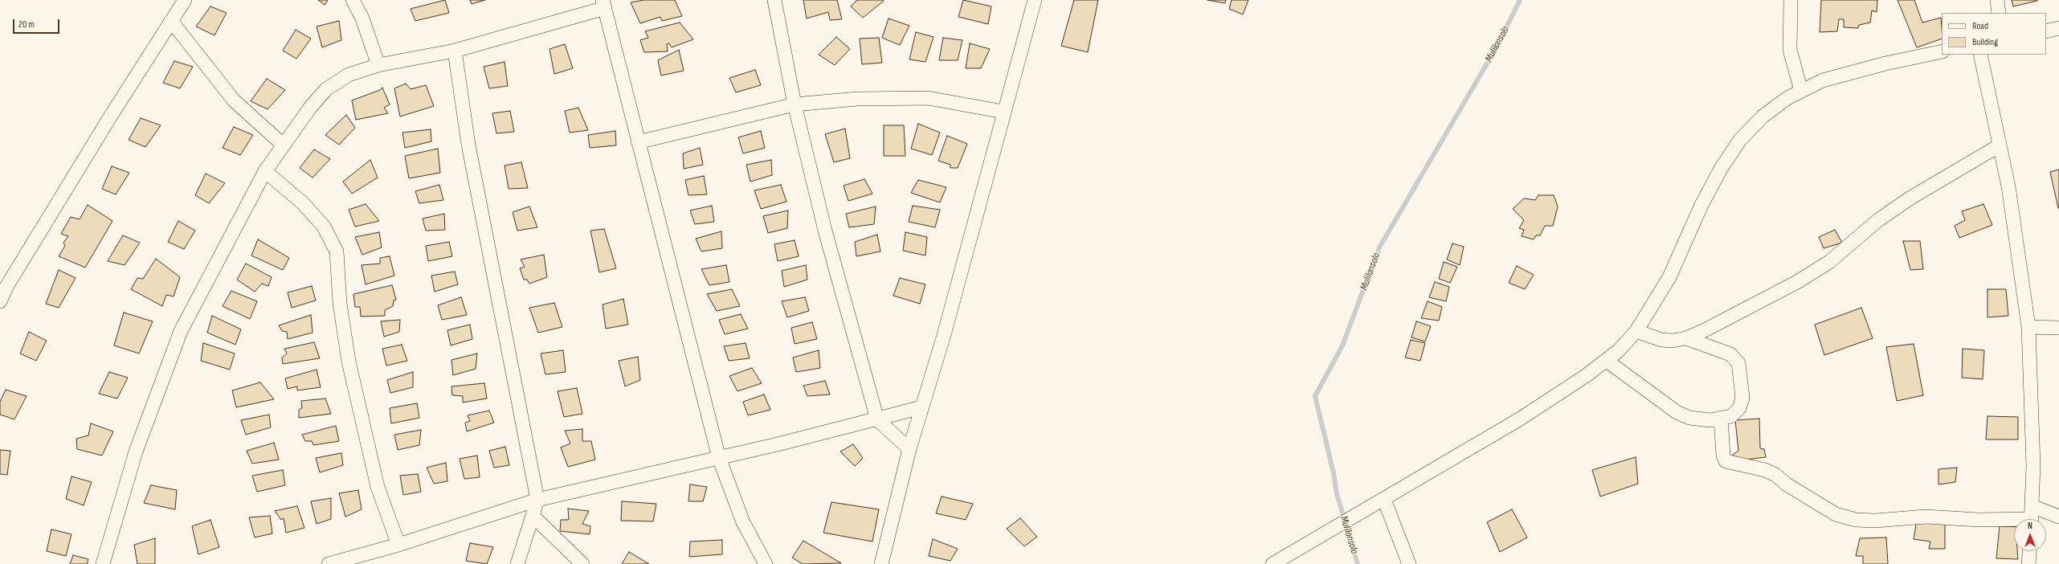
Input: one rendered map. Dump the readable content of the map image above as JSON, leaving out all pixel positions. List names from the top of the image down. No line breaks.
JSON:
{"water":["Mulilansolo"],"legend":["Road","Building"],"scale_bar":"20 m","north":"top"}
